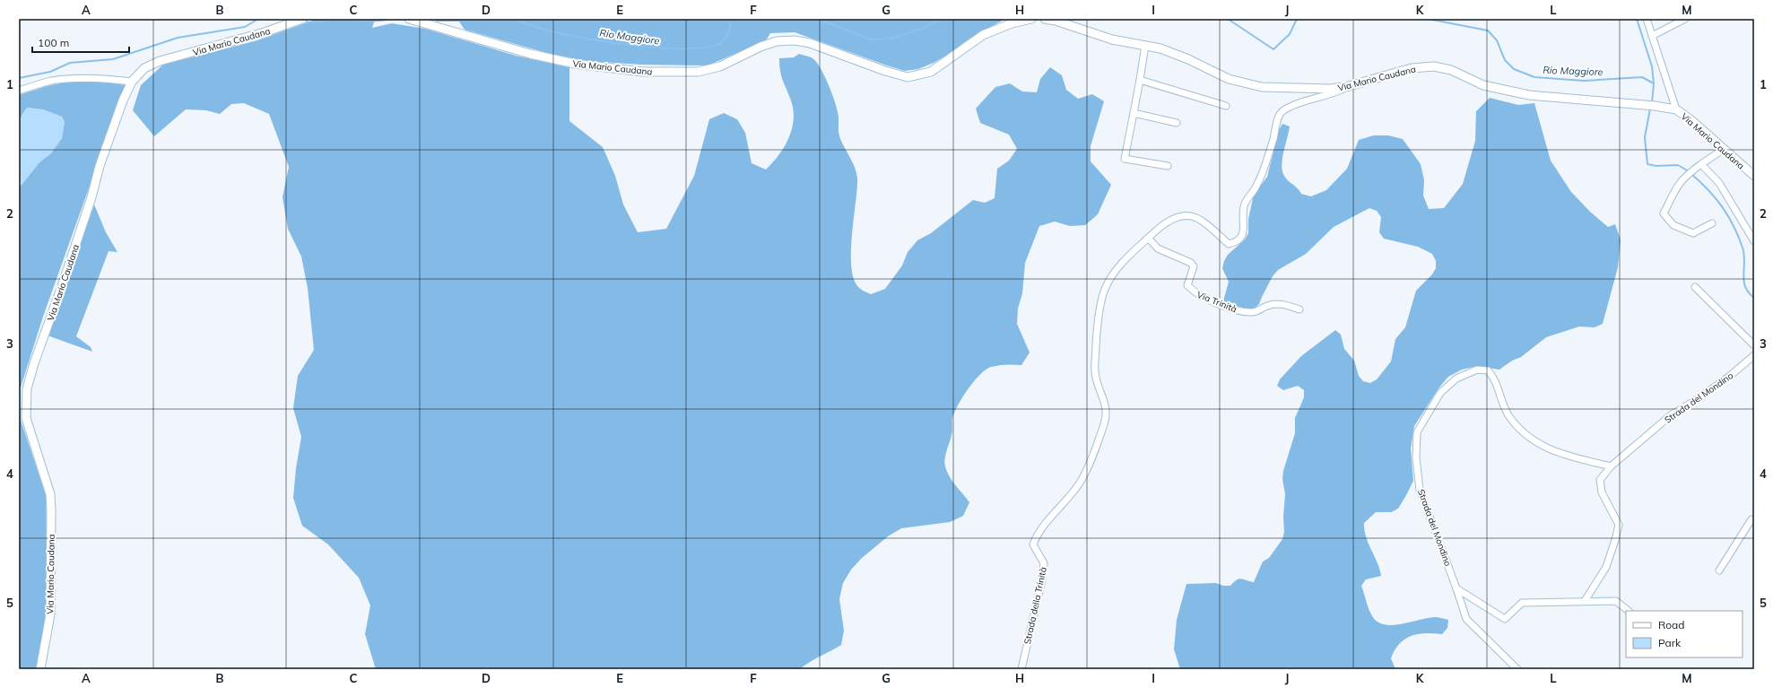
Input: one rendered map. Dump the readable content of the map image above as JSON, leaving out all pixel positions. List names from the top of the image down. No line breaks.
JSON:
{"streets":{"main road":["Via Mario Caudana"],"street":["Via Trinità","Strada del Mondino","Strada della Trinità"]},"crossings":[["Via Mario Caudana","Strada della Trinità"],["Via Trinità","Strada della Trinità"]],"water":["Rio Maggiore"],"legend":["Road","Park"],"scale_bar":"100 m","grid":{"columns":["A","B","C","D","E","F","G","H","I","J","K","L","M"],"rows":["1","2","3","4","5"]}}
